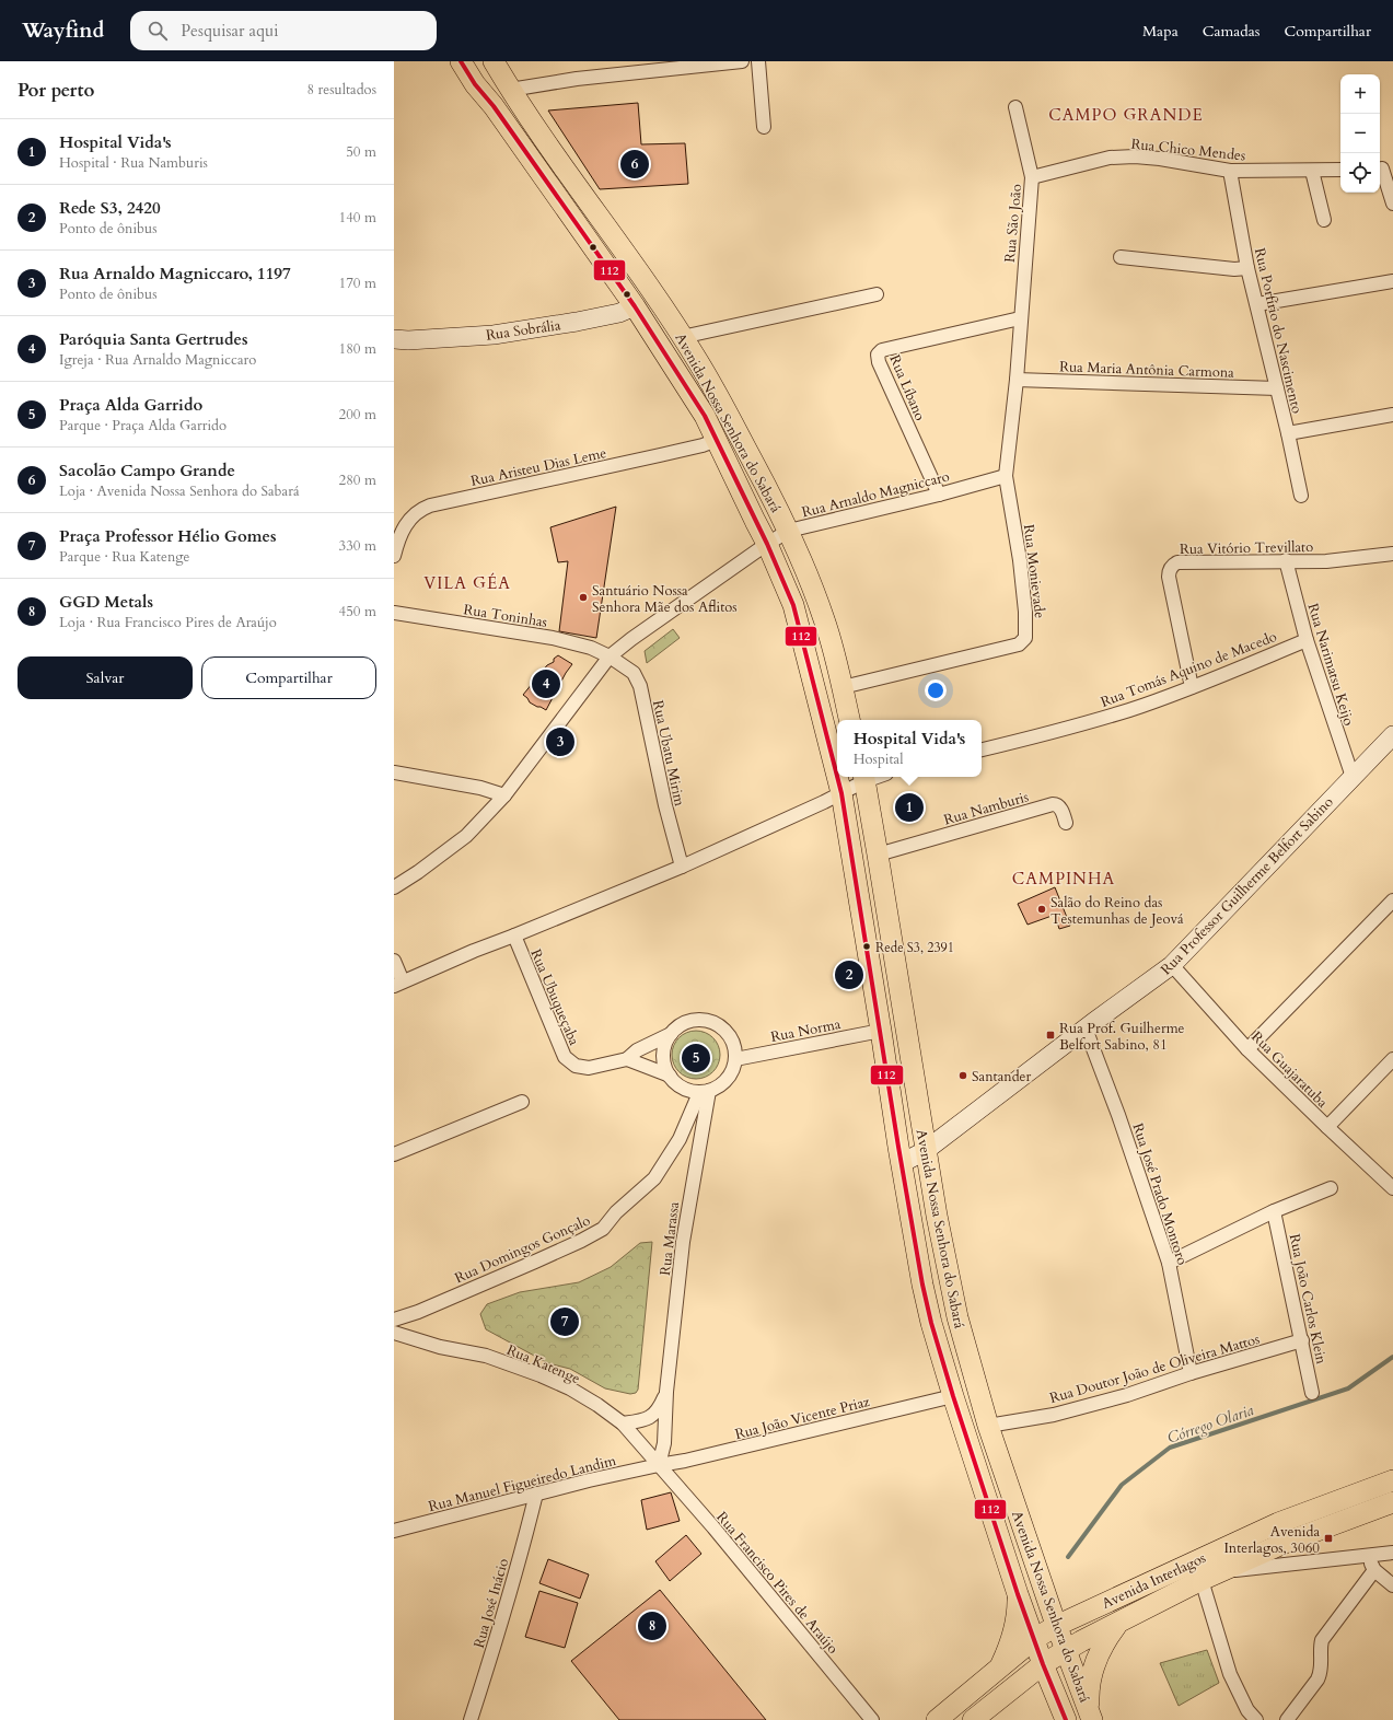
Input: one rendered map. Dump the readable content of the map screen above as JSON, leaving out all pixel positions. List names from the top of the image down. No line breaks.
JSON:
{"streets":{"main road":["Avenida Nossa Senhora do Sabará","Avenida Interlagos"],"street":["Rua Chico Mendes","Rua São João","Rua Sobrália","Rua Porfírio do Nascimento","Rua Maria Antônia Carmona","Rua Líbano","Rua Aristeu Dias Leme","Rua Arnaldo Magniccaro","Rua Vitório Trevillato","Rua Monievade","Rua Toninhas","Rua Narimatsu Keijo","Rua Tomás Aquino de Macedo","Rua Ubatu Mirim","Rua Namburis","Rua Professor Guilherme Belfort Sabino","Rua Ubuqueçaba","Rua Norma","Rua Guajaratuba","Rua José Prado Montoro","Rua Marassa","Rua Domingos Gonçalo","Rua João Carlos Klein","Rua Katenge","Rua Doutor João de Oliveira Mattos","Rua João Vicente Priaz","Rua Manuel Figueiredo Landim","Rua Francisco Pires de Araújo","Rua José Inácio"]},"crossings":[["Rua Chico Mendes","Rua São João"],["Rua Chico Mendes","Rua Porfírio do Nascimento"],["Rua São João","Rua Líbano"],["Rua São João","Rua Monievade"],["Rua Sobrália","Avenida Nossa Senhora do Sabará"],["Rua Porfírio do Nascimento","Rua Maria Antônia Carmona"],["Rua Maria Antônia Carmona","Rua Monievade"],["Rua Líbano","Rua Arnaldo Magniccaro"],["Rua Líbano","Rua Monievade"],["Avenida Nossa Senhora do Sabará","Rua Aristeu Dias Leme"],["Avenida Nossa Senhora do Sabará","Rua Arnaldo Magniccaro"],["Avenida Nossa Senhora do Sabará","Rua Monievade"],["Avenida Nossa Senhora do Sabará","Rua Namburis"],["Avenida Nossa Senhora do Sabará","Rua Professor Guilherme Belfort Sabino"],["Avenida Nossa Senhora do Sabará","Rua Norma"],["Avenida Nossa Senhora do Sabará","Rua Doutor João de Oliveira Mattos"],["Avenida Nossa Senhora do Sabará","Rua João Vicente Priaz"],["Avenida Nossa Senhora do Sabará","Avenida Interlagos"],["Rua Arnaldo Magniccaro","Rua Monievade"],["Rua Arnaldo Magniccaro","Rua Toninhas"],["Rua Arnaldo Magniccaro","Rua Ubatu Mirim"],["Rua Vitório Trevillato","Rua Narimatsu Keijo"],["Rua Vitório Trevillato","Rua Tomás Aquino de Macedo"],["Rua Toninhas","Rua Ubatu Mirim"],["Rua Narimatsu Keijo","Rua Tomás Aquino de Macedo"],["Rua Narimatsu Keijo","Rua Professor Guilherme Belfort Sabino"],["Rua Professor Guilherme Belfort Sabino","Rua Guajaratuba"],["Rua Professor Guilherme Belfort Sabino","Rua José Prado Montoro"],["Rua Norma","Rua Marassa"],["Rua Norma","Rua Domingos Gonçalo"],["Rua José Prado Montoro","Rua Doutor João de Oliveira Mattos"],["Rua Marassa","Rua Domingos Gonçalo"],["Rua Marassa","Rua Katenge"],["Rua Marassa","Rua João Vicente Priaz"],["Rua Marassa","Rua Manuel Figueiredo Landim"],["Rua Marassa","Rua Francisco Pires de Araújo"],["Rua João Carlos Klein","Rua Doutor João de Oliveira Mattos"],["Rua Katenge","Rua João Vicente Priaz"],["Rua Katenge","Rua Manuel Figueiredo Landim"],["Rua Katenge","Rua Francisco Pires de Araújo"],["Rua João Vicente Priaz","Rua Manuel Figueiredo Landim"],["Rua João Vicente Priaz","Rua Francisco Pires de Araújo"],["Rua Manuel Figueiredo Landim","Rua Francisco Pires de Araújo"],["Rua Manuel Figueiredo Landim","Rua José Inácio"]],"districts":["CAMPO GRANDE","VILA GÉA","CAMPINHA"],"water":["Córrego Olaria"],"places":{"other":["Santuário Nossa Senhora Mãe dos Aflitos","Salão do Reino das Testemunhas de Jeová","Rede S3, 2391","Santander"],"transit":["Rua Prof. Guilherme Belfort Sabino, 81","Avenida Interlagos, 3060"]},"lines":["transit line 112"],"page":{"header":"Wayfind","search":"Pesquisar aqui","nav":["Mapa","Camadas","Compartilhar"],"heading":["Por perto","8 resultados"],"map_buttons":["+","−"],"list":[{"mark":"1","name":"Hospital Vida's","note":"Hospital · Rua Namburis","value":"50 m"},{"mark":"2","name":"Rede S3, 2420","note":"Ponto de ônibus","value":"140 m"},{"mark":"3","name":"Rua Arnaldo Magniccaro, 1197","note":"Ponto de ônibus","value":"170 m"},{"mark":"4","name":"Paróquia Santa Gertrudes","note":"Igreja · Rua Arnaldo Magniccaro","value":"180 m"},{"mark":"5","name":"Praça Alda Garrido","note":"Parque · Praça Alda Garrido","value":"200 m"},{"mark":"6","name":"Sacolão Campo Grande","note":"Loja · Avenida Nossa Senhora do Sabará","value":"280 m"},{"mark":"7","name":"Praça Professor Hélio Gomes","note":"Parque · Rua Katenge","value":"330 m"},{"mark":"8","name":"GGD Metals","note":"Loja · Rua Francisco Pires de Araújo","value":"450 m"}],"pins":["6","4","3","1","2","5","7","8"],"buttons":["Salvar","Compartilhar"],"popup":["Hospital Vida's","Hospital"]}}
